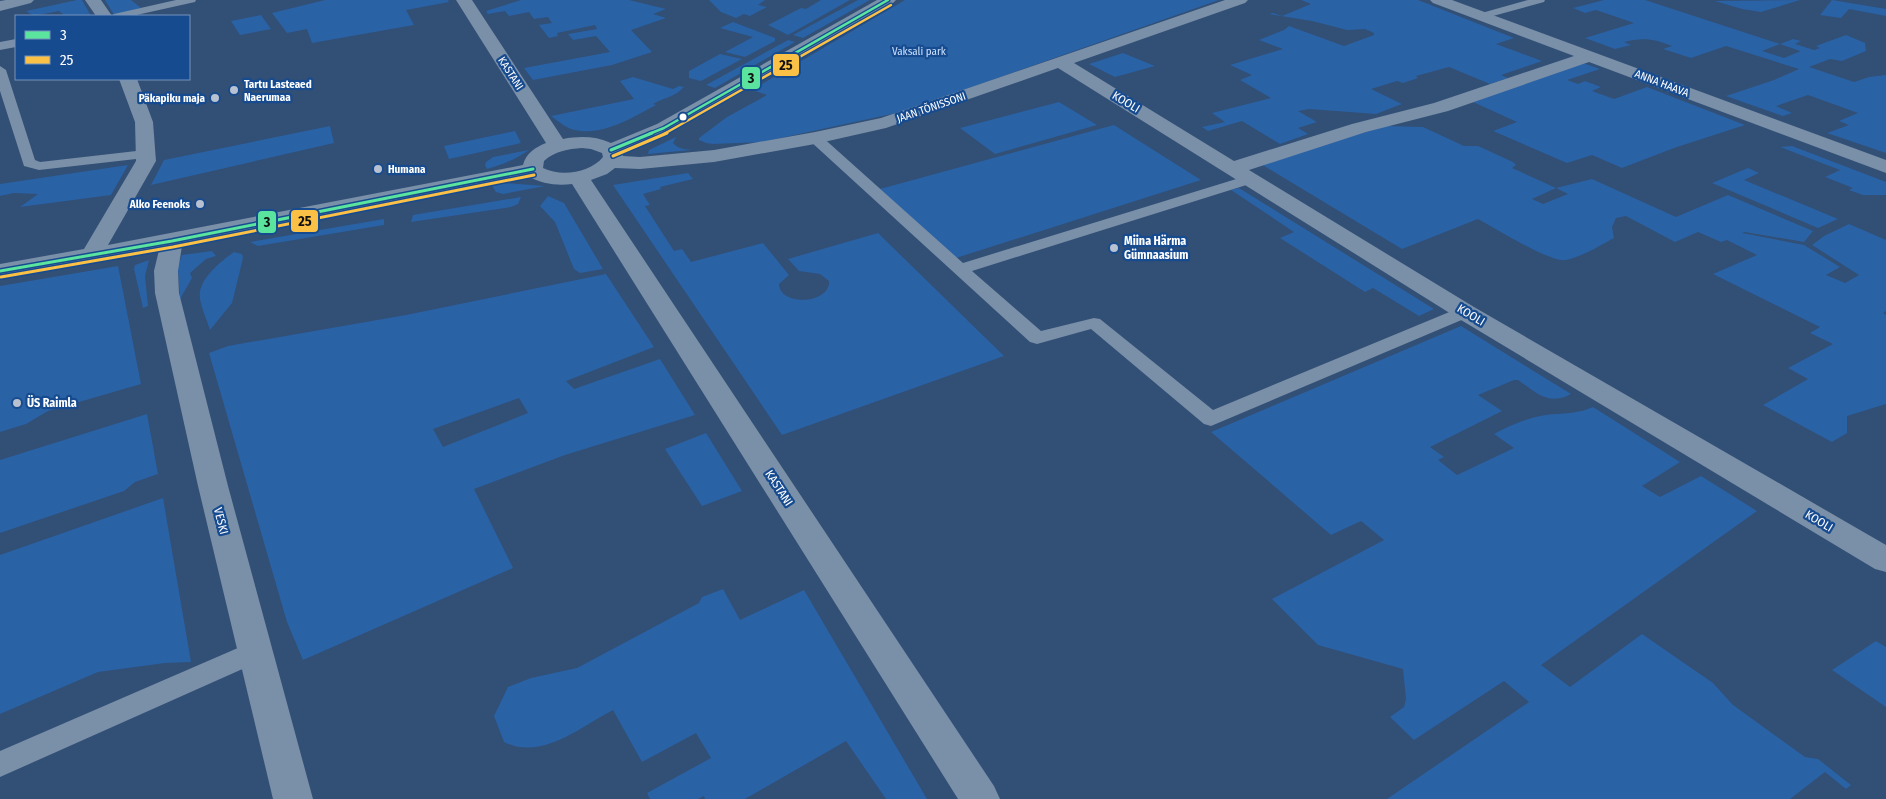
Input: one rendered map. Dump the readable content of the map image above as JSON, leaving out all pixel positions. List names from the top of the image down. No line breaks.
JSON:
{"streets":{"street":["KASTANI","ANNA HAAVA","KOOLI","JAAN TÕNISSONI","VESKI"]},"crossings":[["KASTANI","JAAN TÕNISSONI"],["KOOLI","JAAN TÕNISSONI"]],"parks":["Vaksali park"],"places":["Tartu Lasteaed Naerumaa","Päkapiku maja","Humana","Alko Feenoks","Miina Härma Gümnaasium","ÜS Raimla"],"lines":["transit line 3","transit line 25"],"legend":["3","25"]}
